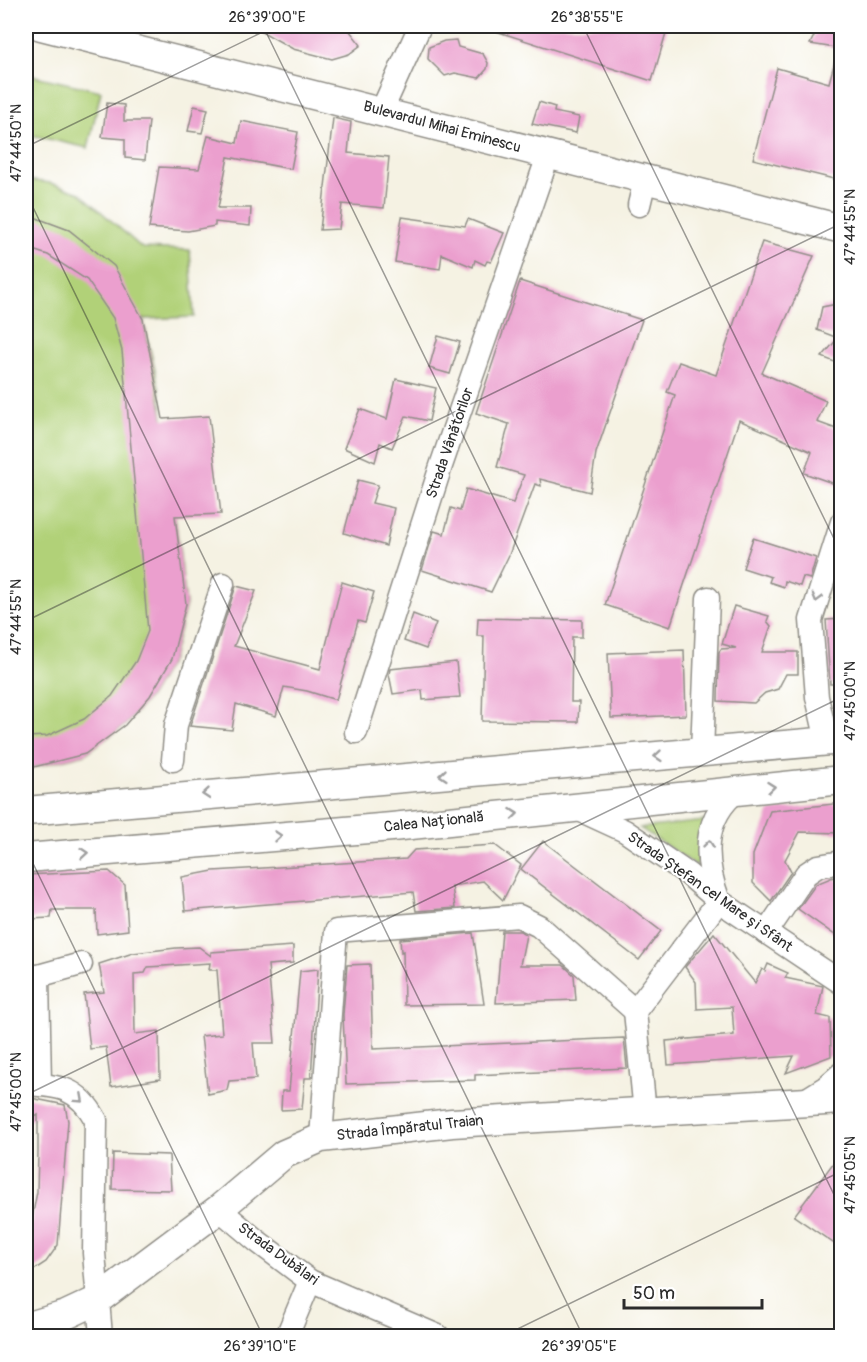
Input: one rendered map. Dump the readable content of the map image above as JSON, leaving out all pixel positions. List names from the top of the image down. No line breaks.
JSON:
{"streets":{"main road":["Bulevardul Mihai Eminescu","Calea Națională","Strada Împăratul Traian"],"street":["Strada Vânătorilor","Strada Ștefan cel Mare și Sfânt","Strada Dubălari"]},"crossings":[["Bulevardul Mihai Eminescu","Strada Vânătorilor"],["Calea Națională","Strada Ștefan cel Mare și Sfânt"],["Strada Împăratul Traian","Strada Dubălari"]],"scale_bar":"50 m","coordinates":["26°39'00\"E","26°38'55\"E","47°44'50\"N","47°44'55\"N","47°45'00\"N","47°45'05\"N","26°39'10\"E","26°39'05\"E"]}
